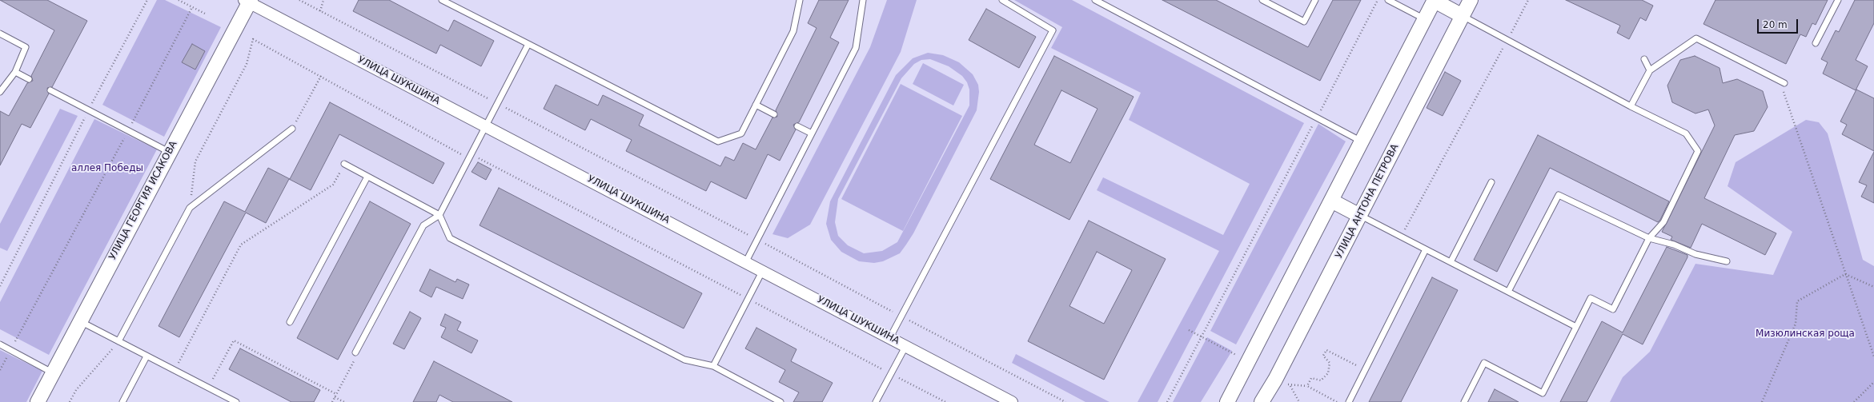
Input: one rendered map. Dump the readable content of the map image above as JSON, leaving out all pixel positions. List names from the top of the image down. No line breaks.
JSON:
{"streets":{"street":["УЛИЦА ШУКШИНА","УЛИЦА ГЕОРГИЯ ИСАКОВА","УЛИЦА АНТОНА ПЕТРОВА"]},"crossings":[["УЛИЦА ШУКШИНА","УЛИЦА ГЕОРГИЯ ИСАКОВА"]],"parks":["аллея Победы","Мизюлинская роща"],"scale_bar":"20 m"}
